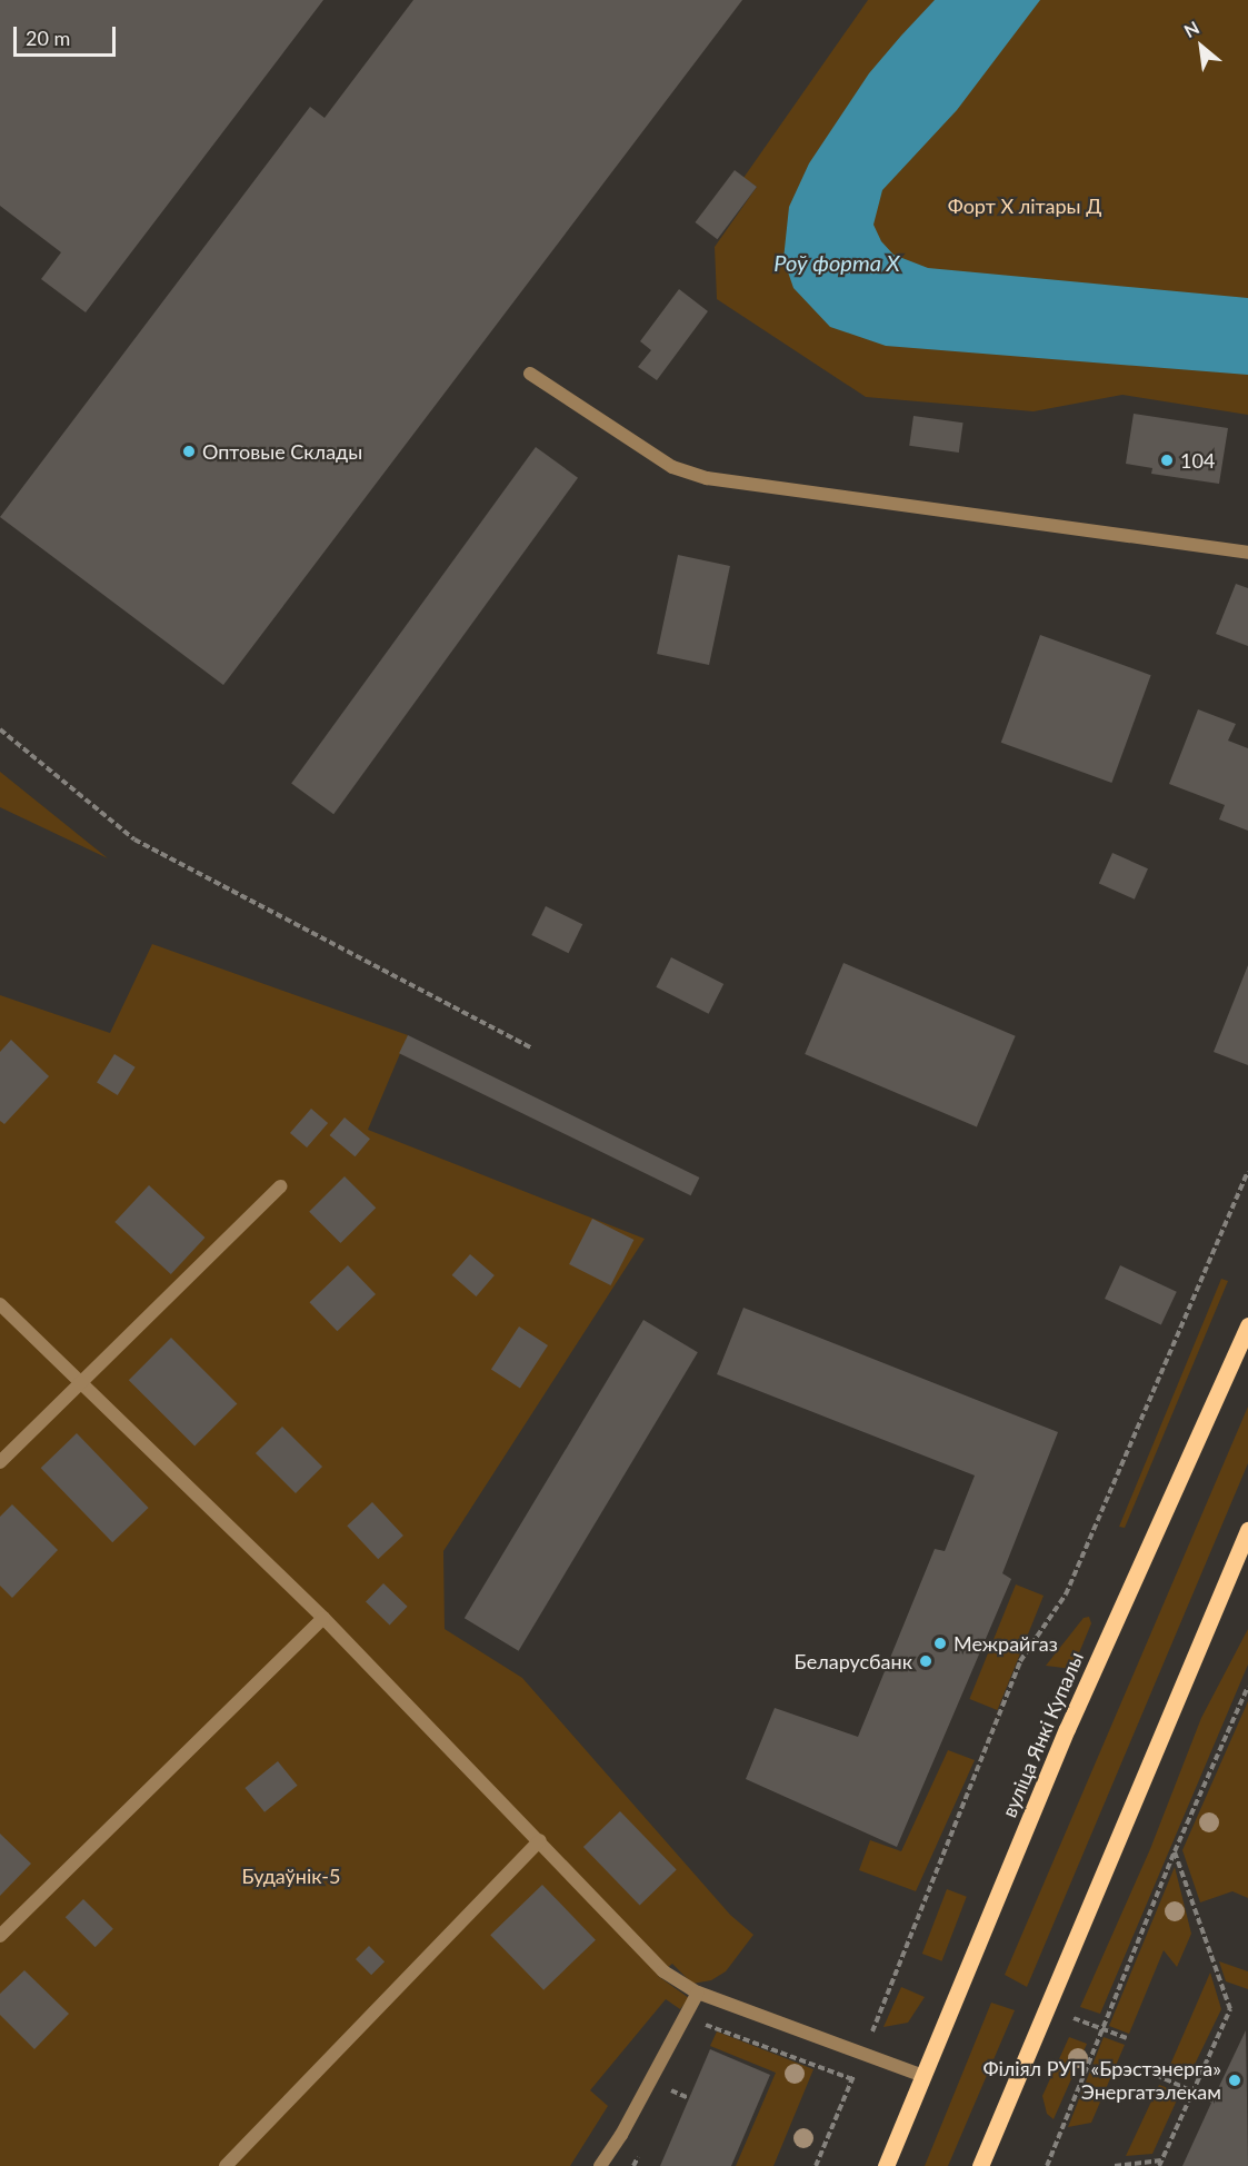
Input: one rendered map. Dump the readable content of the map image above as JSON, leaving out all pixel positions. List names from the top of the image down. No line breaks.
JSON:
{"streets":{"main road":["вуліца Янкі Купалы"]},"water":["Роў форта Х"],"parks":["Форт X літары Д","Будаўнік-5"],"places":["Оптовые Склады","104","Межрайгаз","Беларусбанк","Філіял РУП «Брэстэнерга» Энергатэлекам"],"scale_bar":"20 m","north":"top left"}
